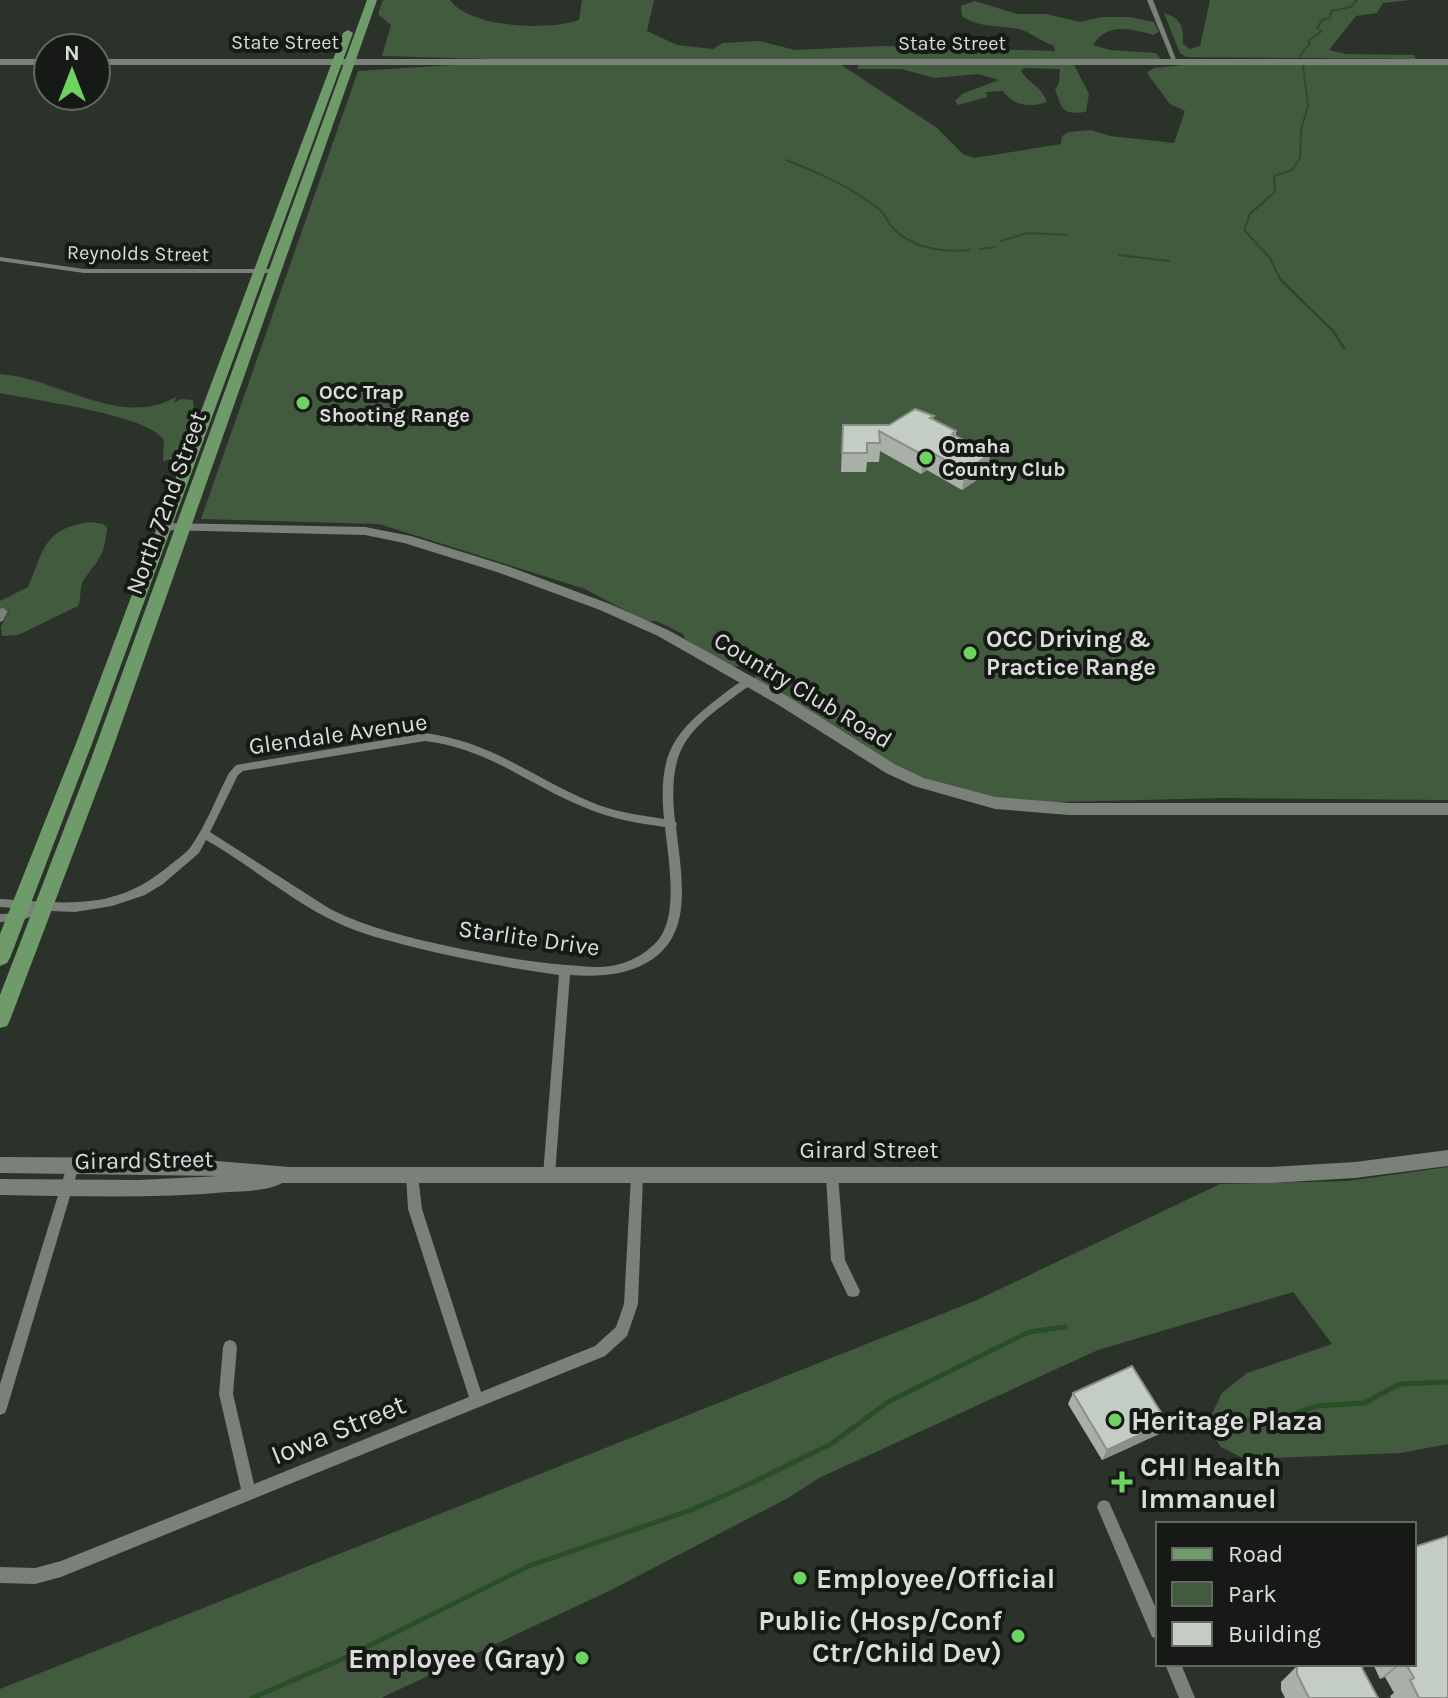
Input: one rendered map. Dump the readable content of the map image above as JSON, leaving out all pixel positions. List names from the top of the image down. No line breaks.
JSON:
{"streets":{"main road":["North 72nd Street"],"street":["State Street","Reynolds Street","Country Club Road","Glendale Avenue","Starlite Drive","Girard Street","Iowa Street"]},"crossings":[["State Street","North 72nd Street"],["Reynolds Street","North 72nd Street"],["North 72nd Street","Country Club Road"],["Country Club Road","Starlite Drive"],["Glendale Avenue","Starlite Drive"],["Girard Street","Iowa Street"]],"places":{"other":["OCC Trap Shooting Range","Omaha Country Club","OCC Driving & Practice Range","Heritage Plaza","Employee/Official","Public (Hosp/Conf Ctr/Child Dev)","Employee (Gray)"],"health":["CHI Health Immanuel"]},"legend":["Road","Park","Building"],"north":"top"}
